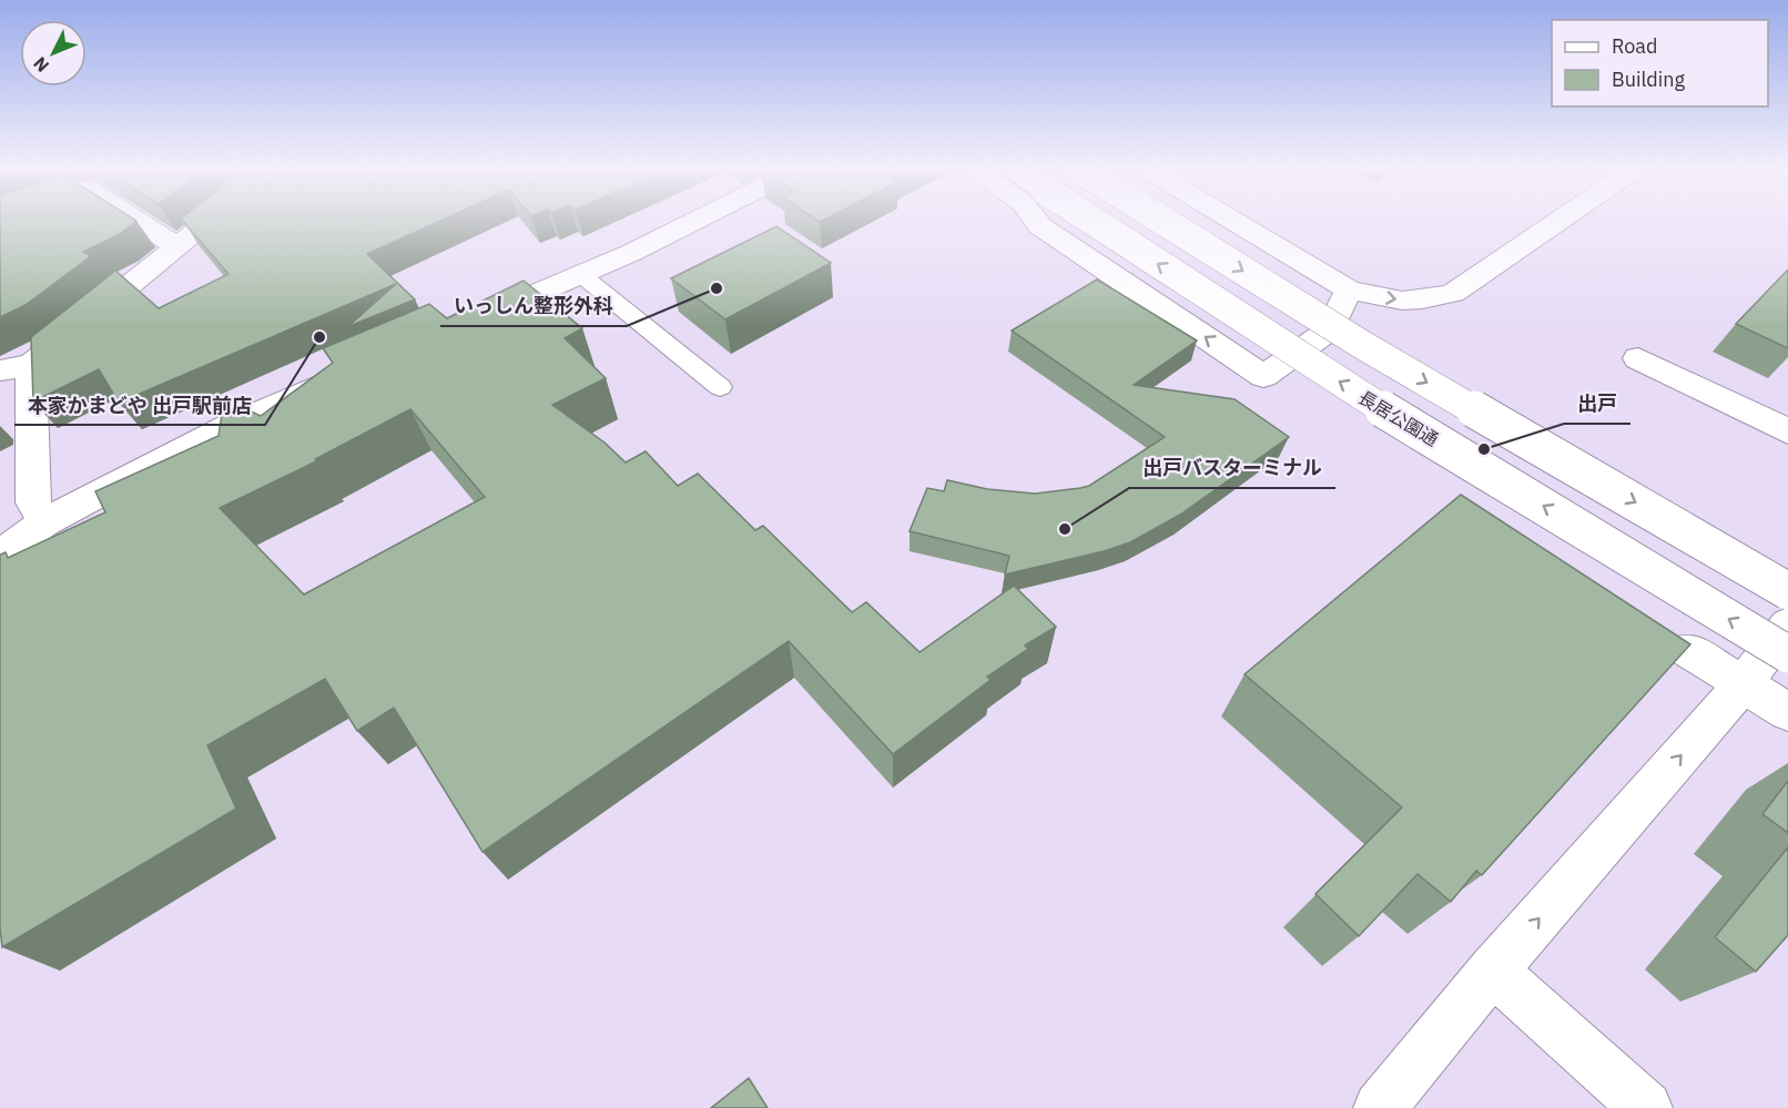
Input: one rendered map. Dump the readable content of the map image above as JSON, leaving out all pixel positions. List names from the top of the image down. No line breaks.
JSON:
{"streets":{"street":["長居公園通"]},"places":["いっしん整形外科","本家かまどや 出戸駅前店","出戸","出戸バスターミナル"],"legend":["Road","Building"],"north":"bottom left"}
